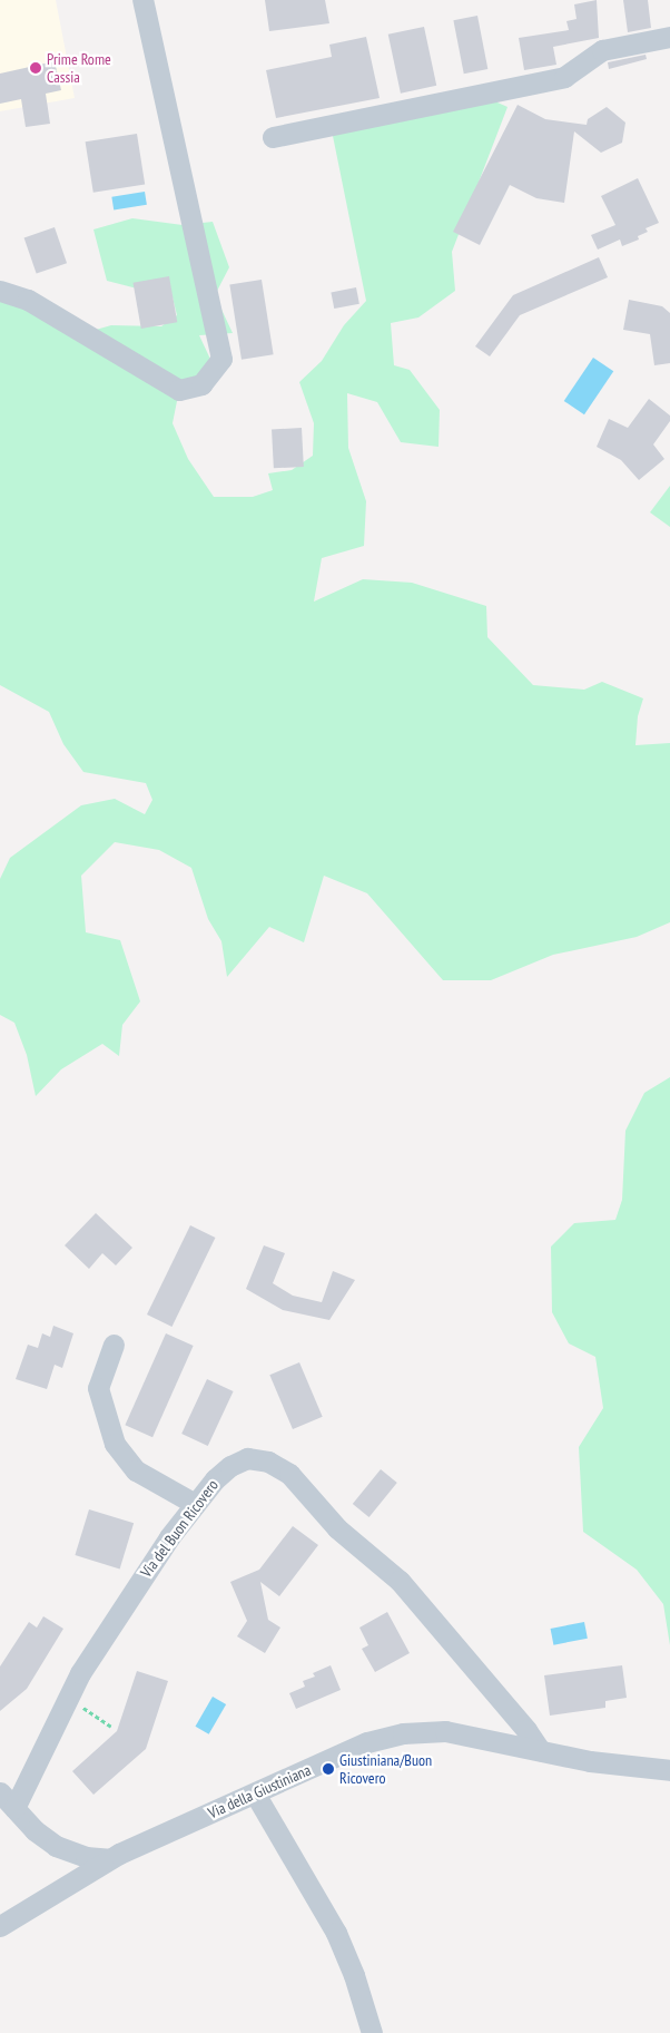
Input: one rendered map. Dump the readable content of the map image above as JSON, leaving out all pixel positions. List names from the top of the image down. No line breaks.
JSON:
{"streets":{"street":["Via del Buon Ricovero","Via della Giustiniana"]},"crossings":[["Via del Buon Ricovero","Via della Giustiniana"]],"places":["Prime Rome Cassia","Giustiniana/Buon Ricovero"]}
